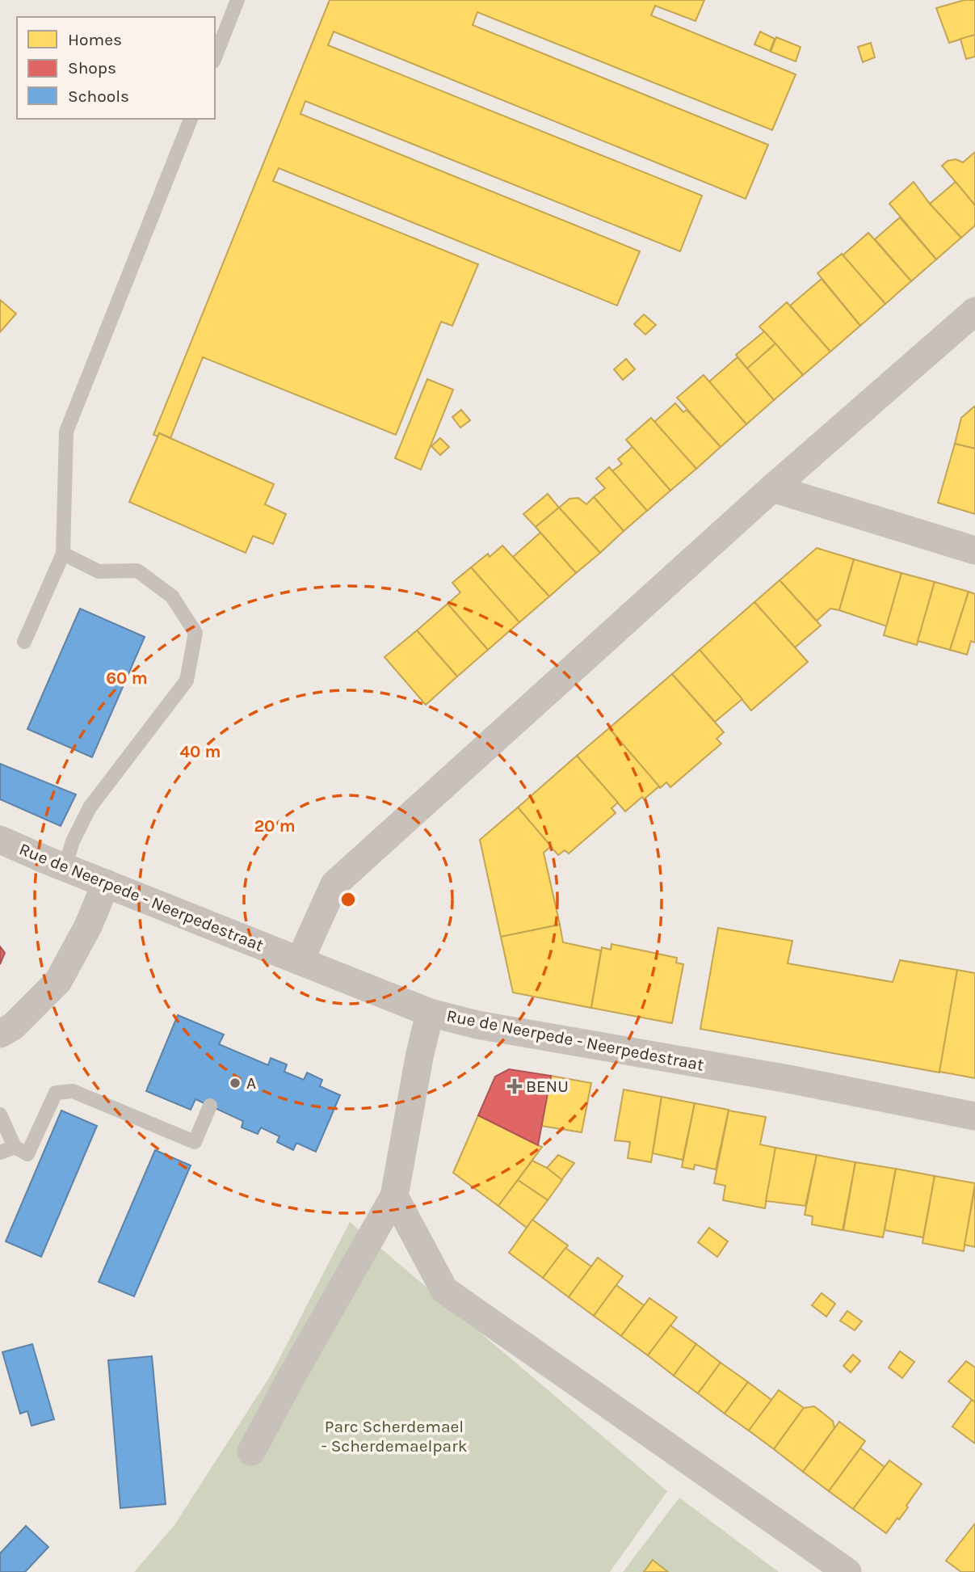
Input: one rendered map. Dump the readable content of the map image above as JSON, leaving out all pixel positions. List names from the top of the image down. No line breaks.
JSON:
{"streets":{"street":["Rue de Neerpede - Neerpedestraat"]},"parks":["Parc Scherdemael - Scherdemaelpark"],"places":{"other":["A"],"health":["BENU"]},"legend":["Homes","Shops","Schools"],"rings":["60 m","40 m","20 m"]}
